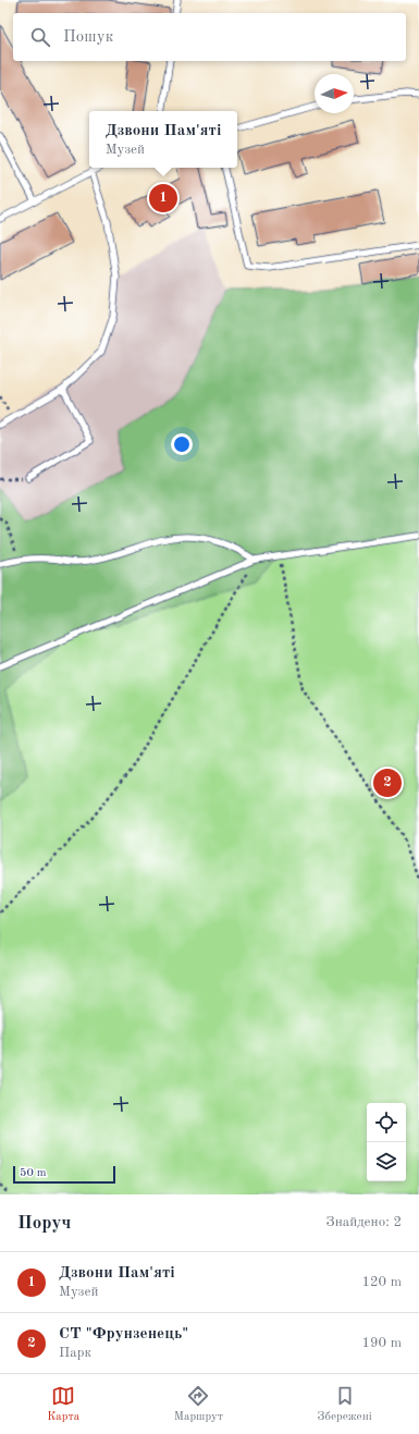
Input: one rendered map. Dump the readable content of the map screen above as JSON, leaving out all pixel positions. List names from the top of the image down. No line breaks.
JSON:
{"scale_bar":"50 m","north":"right","page":{"search":"Пошук","popup":["Дзвони Пам'яті","Музей"],"pins":["1","2"],"scale":"50 m","heading":["Поруч","Знайдено: 2"],"list":[{"mark":"1","name":"Дзвони Пам'яті","note":"Музей","value":"120 m"},{"mark":"2","name":"СТ \"Фрунзенець\"","note":"Парк","value":"190 m"}],"nav":["Карта","Маршрут","Збережені"]}}
